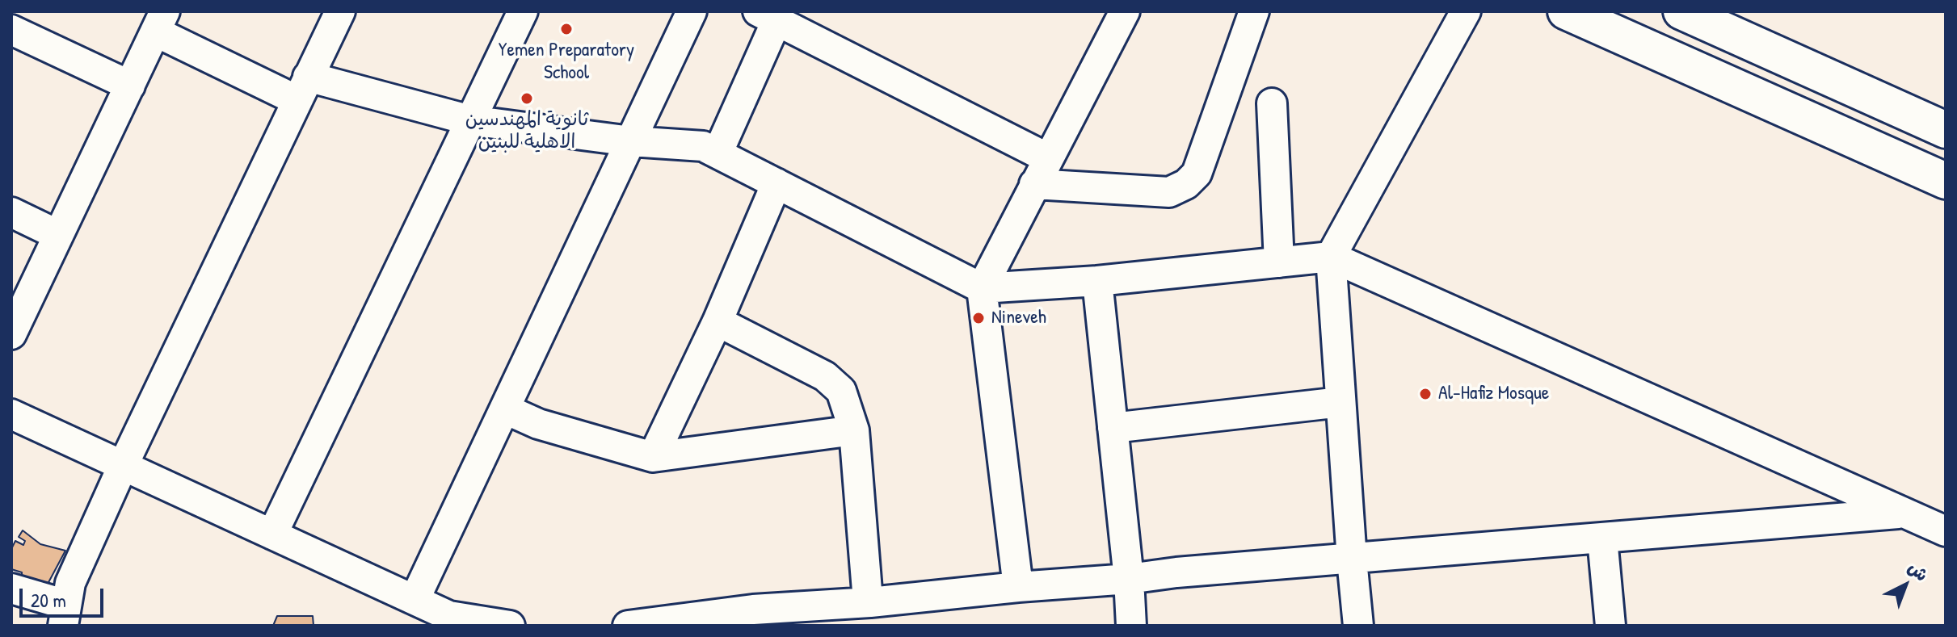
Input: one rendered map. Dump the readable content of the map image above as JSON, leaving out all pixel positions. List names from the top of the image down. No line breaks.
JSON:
{"places":["Yemen Preparatory School","ثانوية المهندسين الاهلية للبنين","Nineveh","Al-Hafiz Mosque"],"scale_bar":"20 m","north":"top right"}
